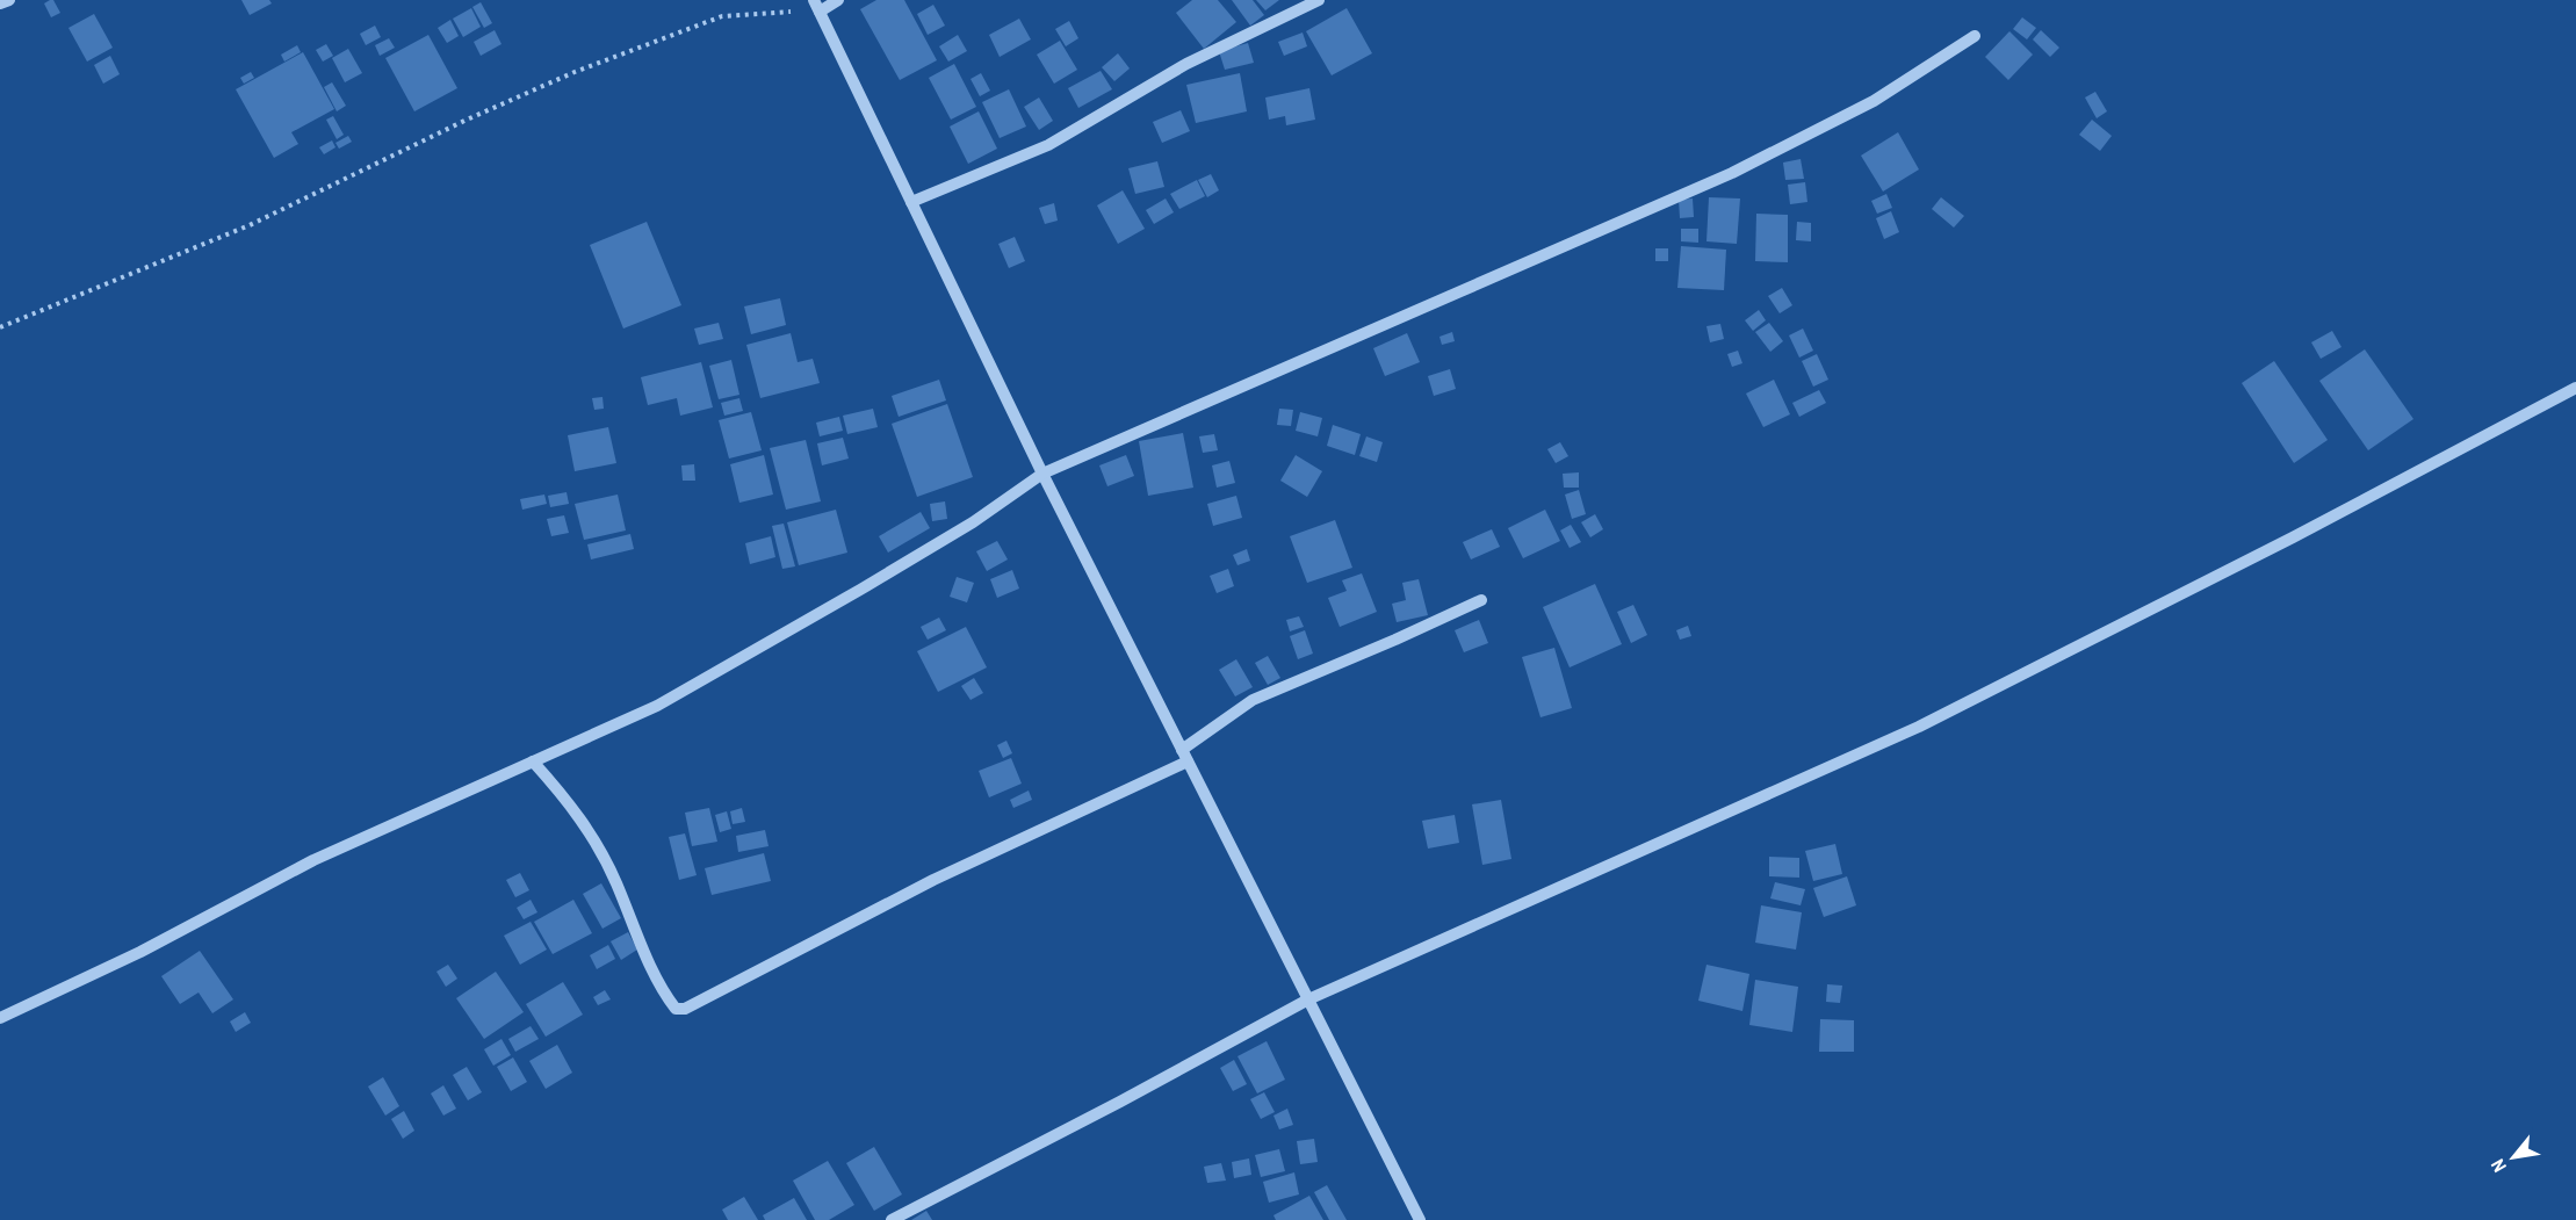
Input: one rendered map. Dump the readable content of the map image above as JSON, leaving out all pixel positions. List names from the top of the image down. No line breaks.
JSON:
{"north":"bottom left"}
